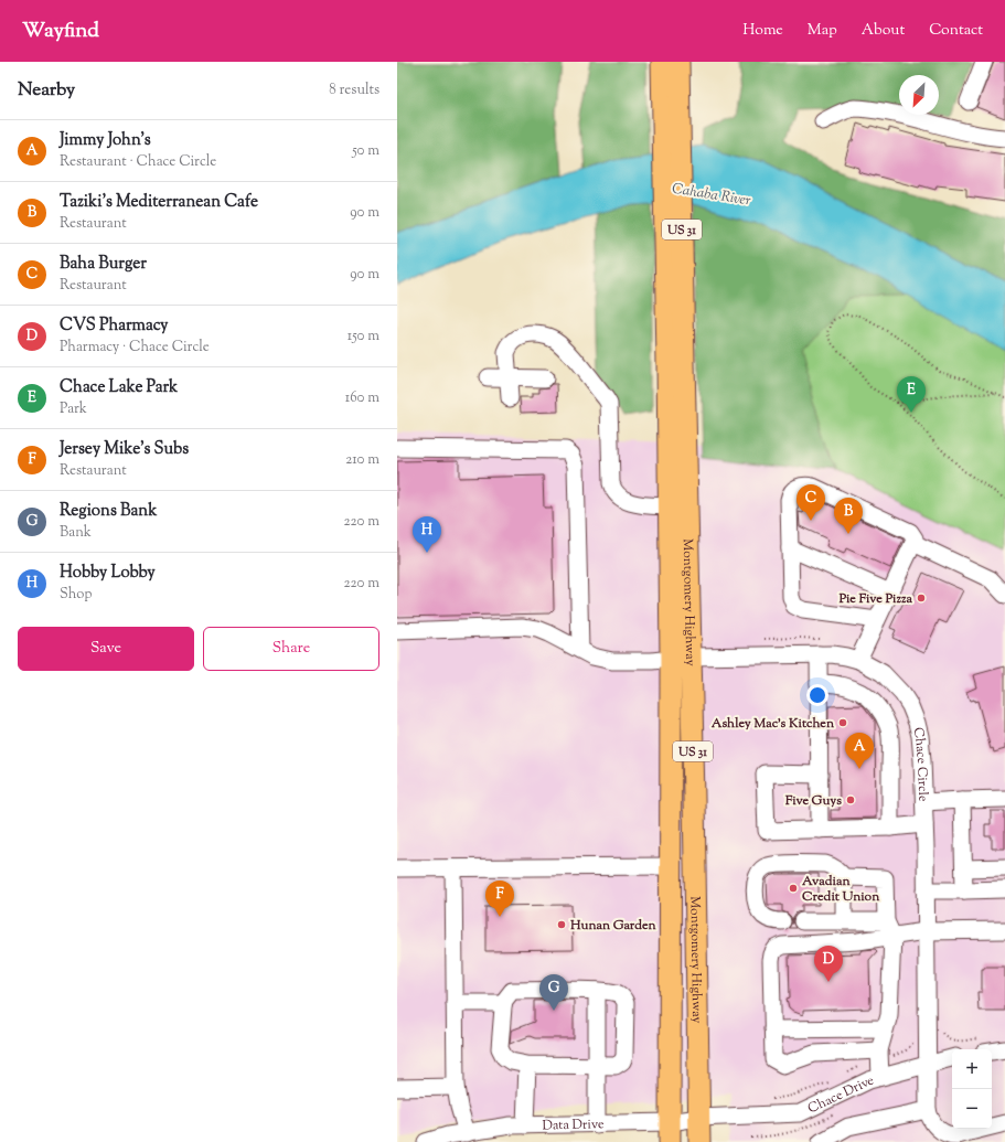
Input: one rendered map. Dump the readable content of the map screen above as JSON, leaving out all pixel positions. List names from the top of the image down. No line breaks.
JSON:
{"streets":{"main road":["US 31","Montgomery Highway"],"street":["Chace Circle","Chace Drive","Data Drive"]},"crossings":[["Montgomery Highway","Chace Circle"],["Montgomery Highway","Chace Drive"],["Montgomery Highway","Data Drive"],["Chace Circle","Chace Drive"],["Chace Drive","Data Drive"]],"water":["Cahaba River"],"places":["Pie Five Pizza","Ashley Mac's Kitchen","Five Guys","Avadian Credit Union","Hunan Garden"],"north":"bottom left","page":{"header":"Wayfind","nav":["Home","Map","About","Contact"],"heading":["Nearby","8 results"],"list":[{"mark":"A","name":"Jimmy John's","note":"Restaurant · Chace Circle","value":"50 m"},{"mark":"B","name":"Taziki's Mediterranean Cafe","note":"Restaurant","value":"90 m"},{"mark":"C","name":"Baha Burger","note":"Restaurant","value":"90 m"},{"mark":"D","name":"CVS Pharmacy","note":"Pharmacy · Chace Circle","value":"150 m"},{"mark":"E","name":"Chace Lake Park","note":"Park","value":"160 m"},{"mark":"F","name":"Jersey Mike's Subs","note":"Restaurant","value":"210 m"},{"mark":"G","name":"Regions Bank","note":"Bank","value":"220 m"},{"mark":"H","name":"Hobby Lobby","note":"Shop","value":"220 m"}],"pins":["E","C","B","H","A","F","D","G"],"buttons":["Save","Share"],"map_buttons":["+","−"]}}
